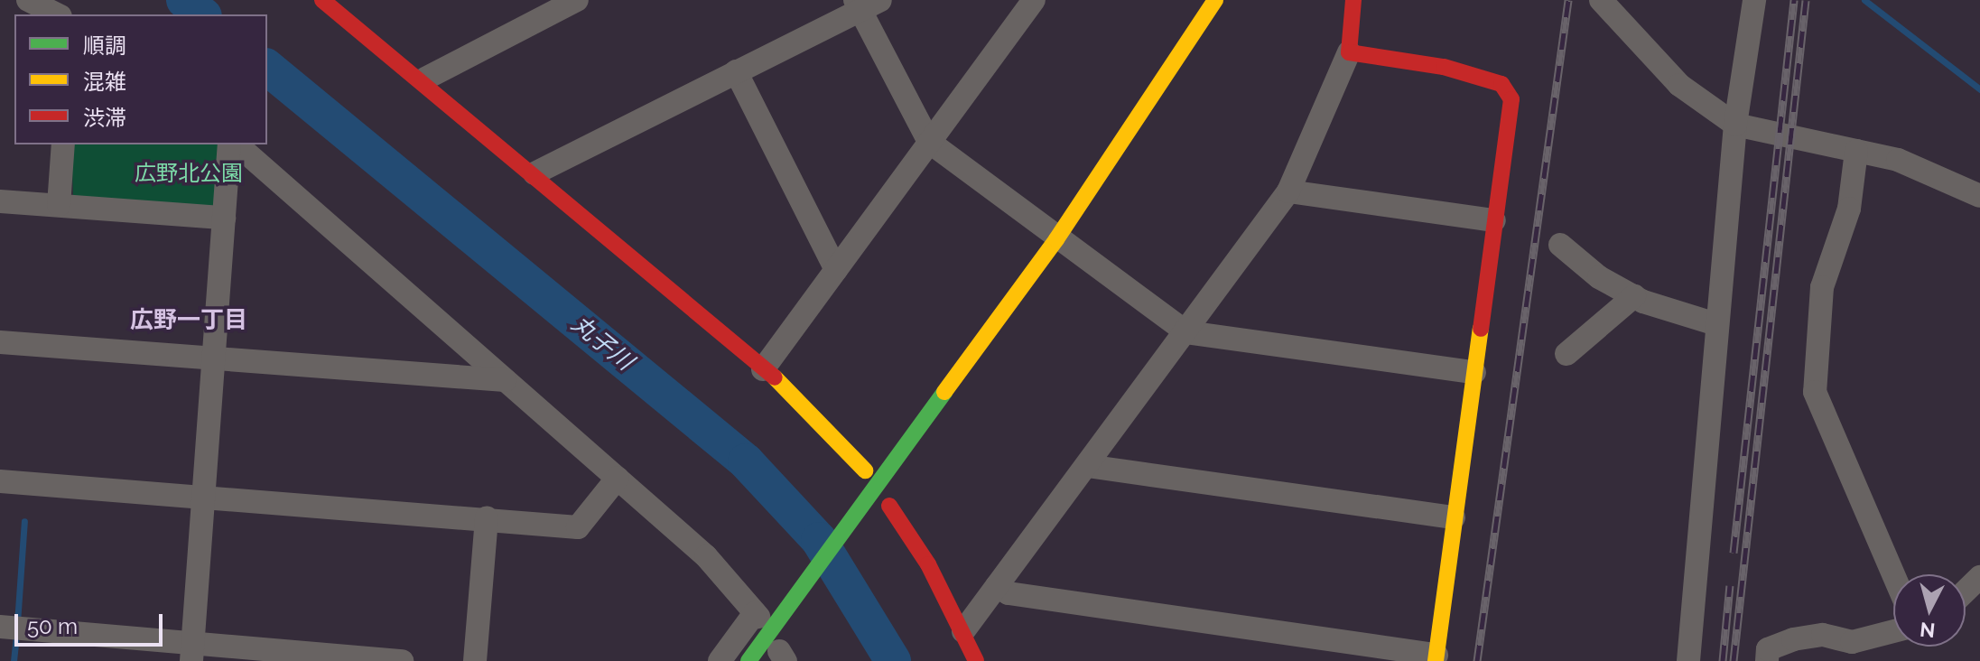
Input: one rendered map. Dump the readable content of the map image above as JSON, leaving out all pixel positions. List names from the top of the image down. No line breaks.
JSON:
{"districts":["広野一丁目"],"water":["丸子川"],"parks":["広野北公園"],"legend":["順調","混雑","渋滞"],"scale_bar":"50 m","north":"bottom"}
